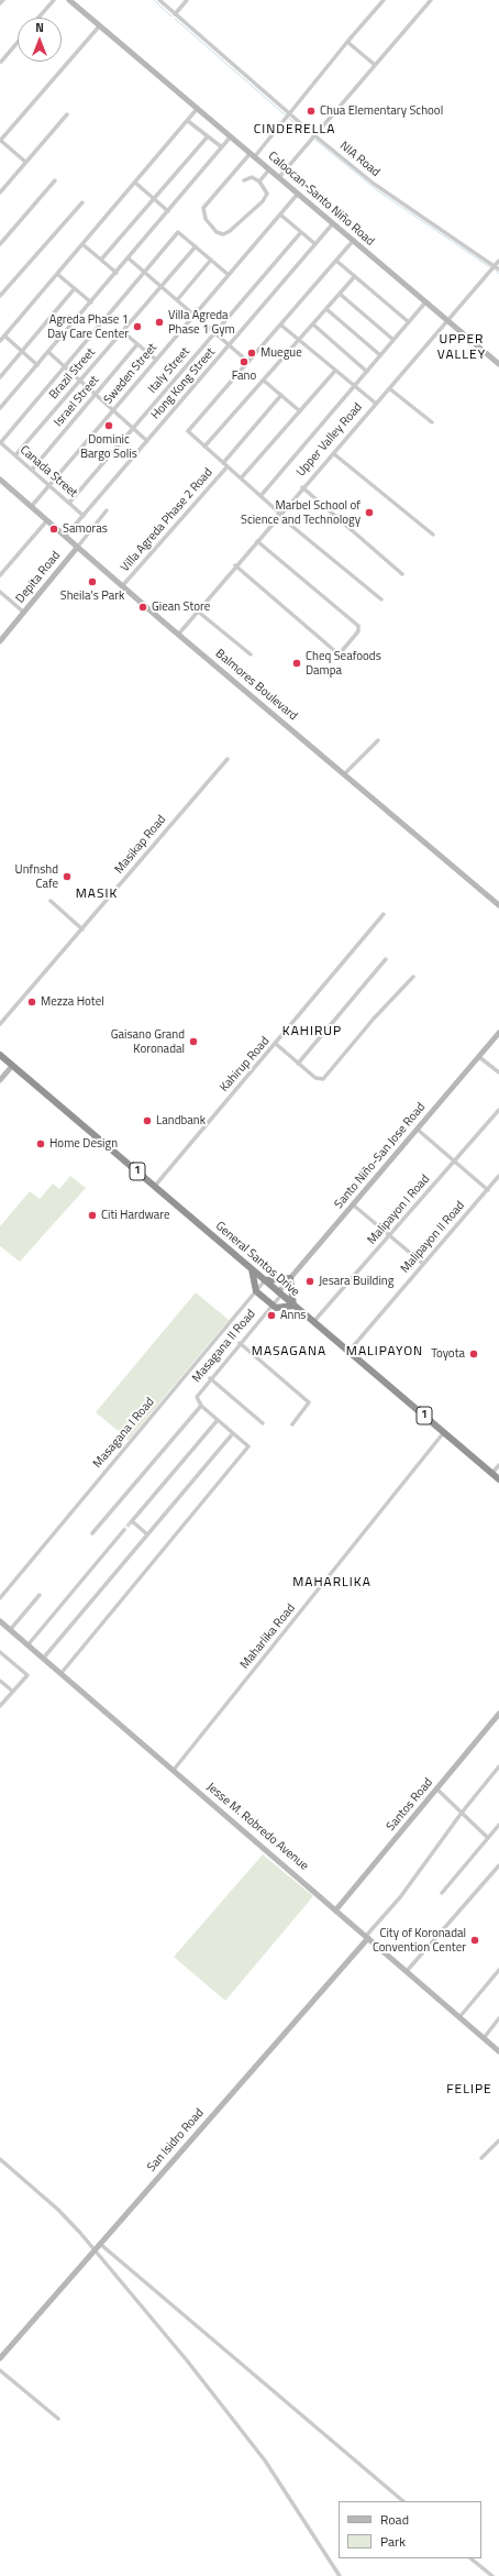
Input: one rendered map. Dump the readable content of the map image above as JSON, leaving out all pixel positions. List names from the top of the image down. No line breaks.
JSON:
{"streets":{"highway":["1","General Santos Drive"],"main road":["Caloocan-Santo Niño Road","Depita Road","Balmores Boulevard","Santo Niño-San Jose Road","Santos Road","Jesse M. Robredo Avenue","San Isidro Road"],"street":["NIA Road","Italy Street","Brazil Street","Sweden Street","Hong Kong Street","Israel Street","Upper Valley Road","Canada Street","Villa Agreda Phase 2 Road","Masikap Road","Kahirup Road","Malipayon I Road","Malipayon II Road","Masagana II Road","Masagana I Road","Maharlika Road"]},"crossings":[["NIA Road","Upper Valley Road"],["Caloocan-Santo Niño Road","Sweden Street"],["Caloocan-Santo Niño Road","Hong Kong Street"],["Caloocan-Santo Niño Road","Upper Valley Road"],["Italy Street","Canada Street"],["Brazil Street","Canada Street"],["Sweden Street","Canada Street"],["Sweden Street","Balmores Boulevard"],["Hong Kong Street","Canada Street"],["Hong Kong Street","Balmores Boulevard"],["Israel Street","Canada Street"],["Upper Valley Road","Balmores Boulevard"],["Villa Agreda Phase 2 Road","Balmores Boulevard"],["Depita Road","Balmores Boulevard"],["Kahirup Road","General Santos Drive"],["Santo Niño-San Jose Road","General Santos Drive"],["Santo Niño-San Jose Road","Masagana II Road"],["Malipayon I Road","General Santos Drive"],["Malipayon II Road","General Santos Drive"],["General Santos Drive","Masagana II Road"],["General Santos Drive","Masagana I Road"],["General Santos Drive","Maharlika Road"],["Maharlika Road","Jesse M. Robredo Avenue"],["Santos Road","Jesse M. Robredo Avenue"],["Jesse M. Robredo Avenue","San Isidro Road"]],"districts":["CINDERELLA","UPPER VALLEY","MASIK","KAHIRUP","MASAGANA","MALIPAYON","MAHARLIKA","FELIPE"],"places":["Chua Elementary School","Villa Agreda Phase 1 Gym","Agreda Phase 1 Day Care Center","Muegue","Fano","Dominic Bargo Solis","Marbel School of Science and Technology","Samoras","Sheila's Park","Giean Store","Cheq Seafoods Dampa","Unfnshd Cafe","Mezza Hotel","Gaisano Grand Koronadal","Landbank","Home Design","Citi Hardware","Jesara Building","Anns","Toyota","City of Koronadal Convention Center"],"legend":["Road","Park"],"north":"top"}
